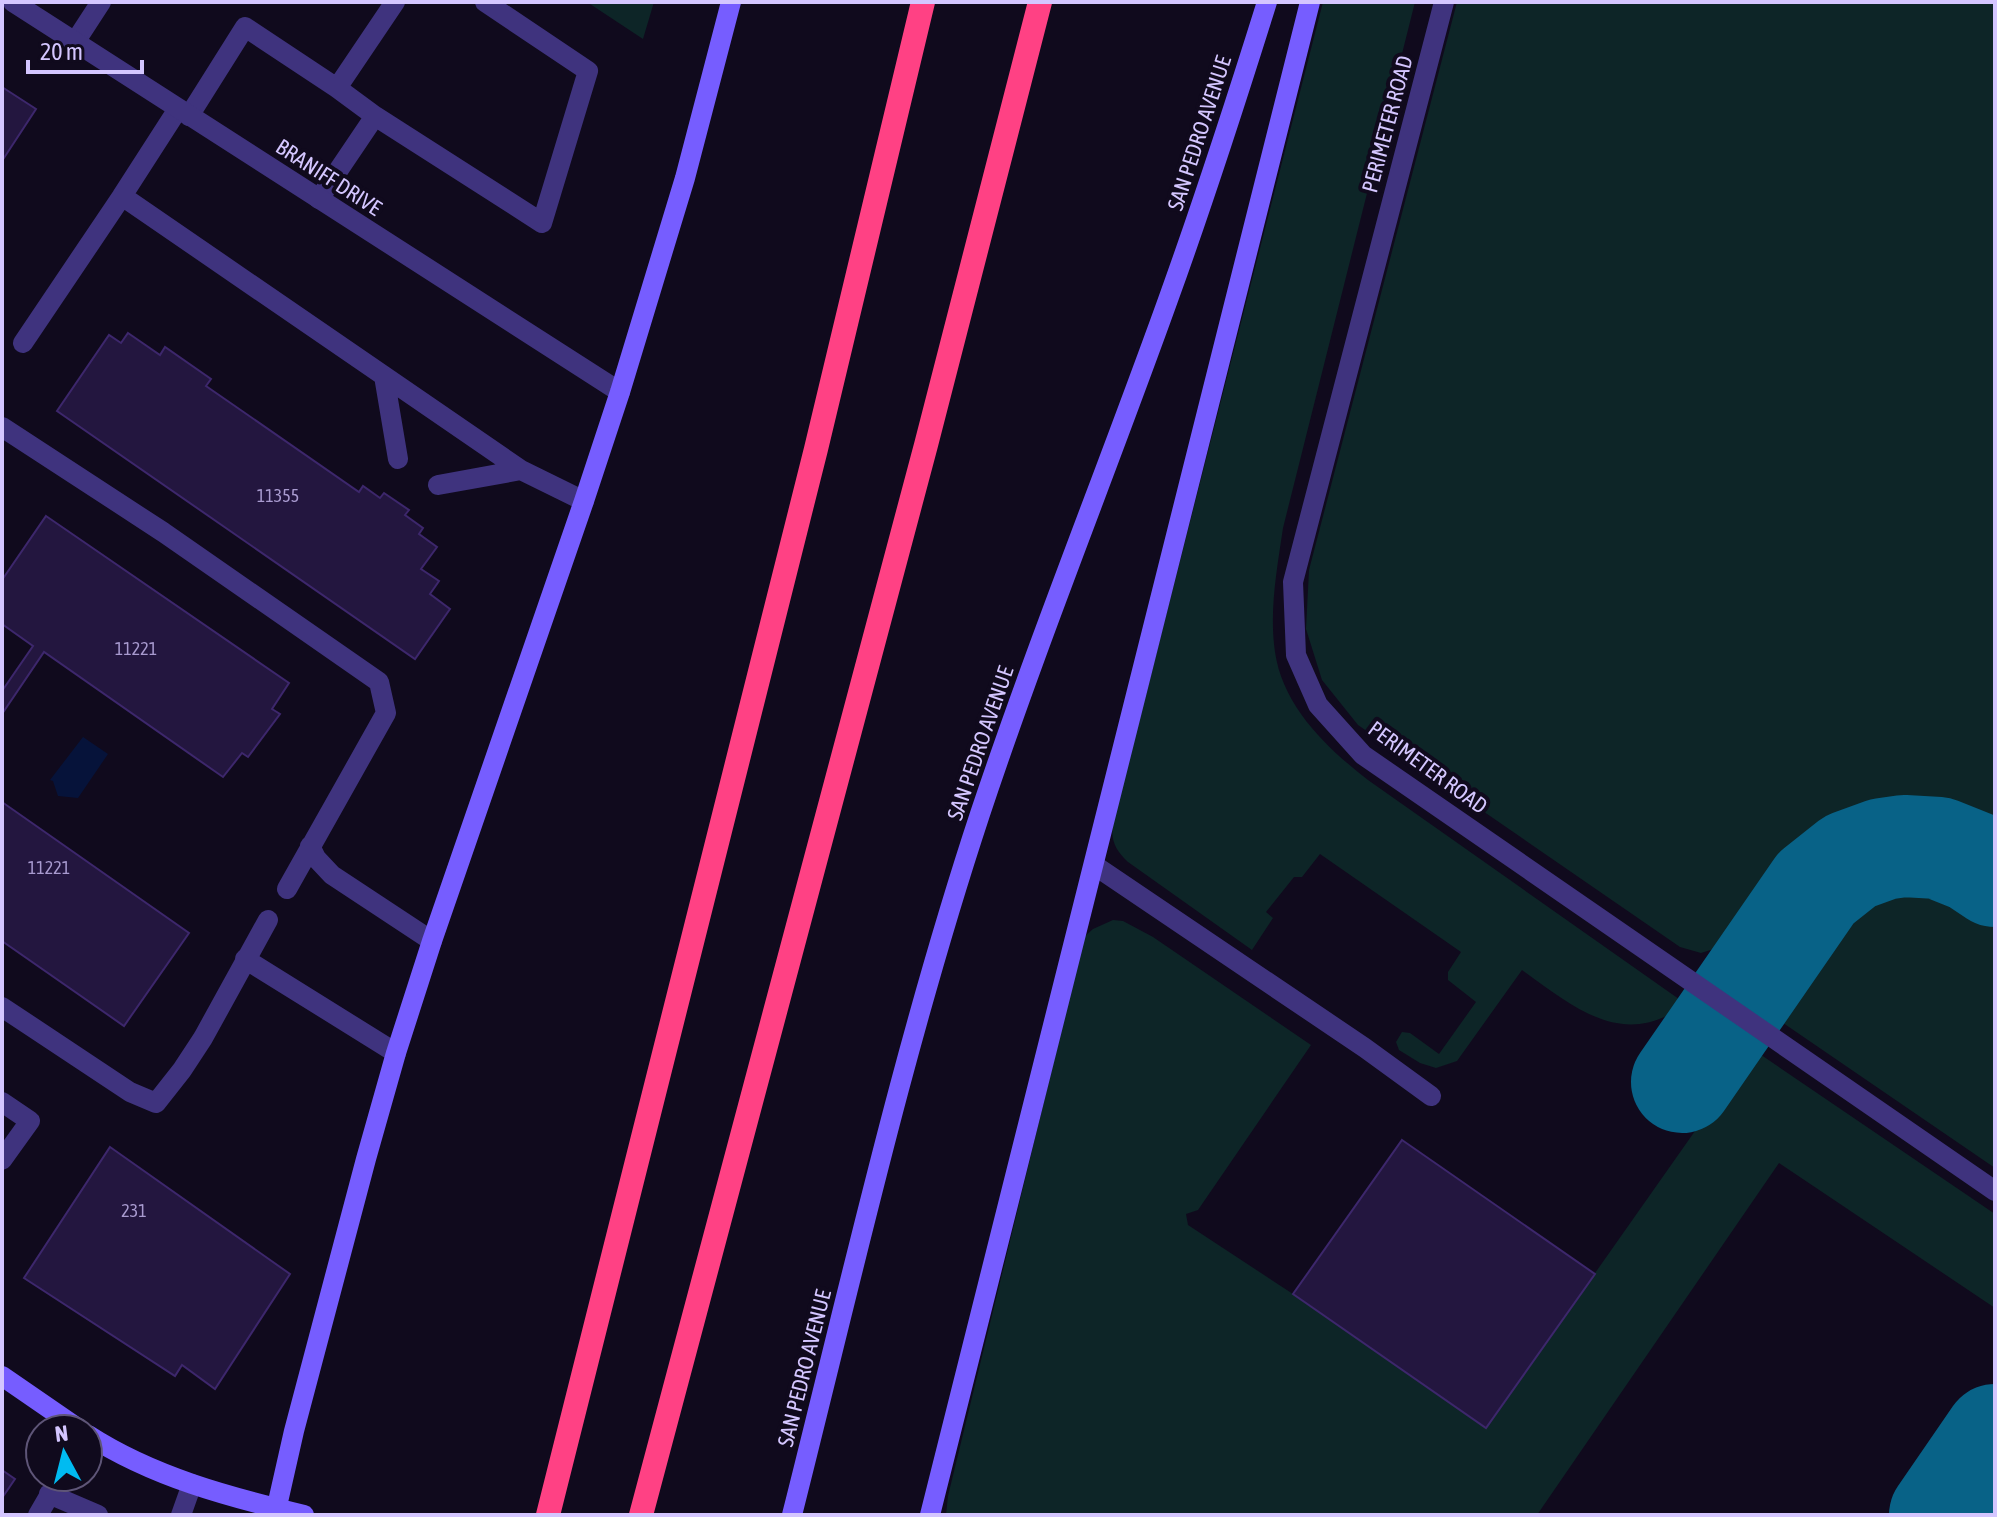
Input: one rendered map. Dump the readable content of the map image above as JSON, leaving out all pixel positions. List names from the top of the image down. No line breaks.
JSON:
{"streets":{"main road":["SAN PEDRO AVENUE"],"street":["PERIMETER ROAD","BRANIFF DRIVE"]},"house_numbers":["11355","11221","11221","231"],"scale_bar":"20 m","north":"top"}
